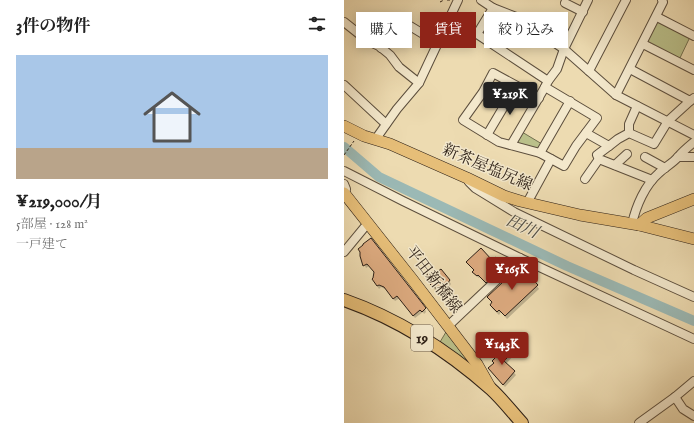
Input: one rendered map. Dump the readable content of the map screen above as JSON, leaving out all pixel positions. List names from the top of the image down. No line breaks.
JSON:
{"streets":{"highway":["19"],"main road":["新茶屋塩尻線","平田新橋線"]},"crossings":[["平田新橋線","19"]],"water":["田川"],"page":{"heading":"3件の物件","chip":["購入","賃貸","絞り込み"],"list":[{"name":"¥219,000/月","note":"5部屋 · 128 m² · 一戸建て"}],"price":["¥219K","¥165K","¥143K"]}}
